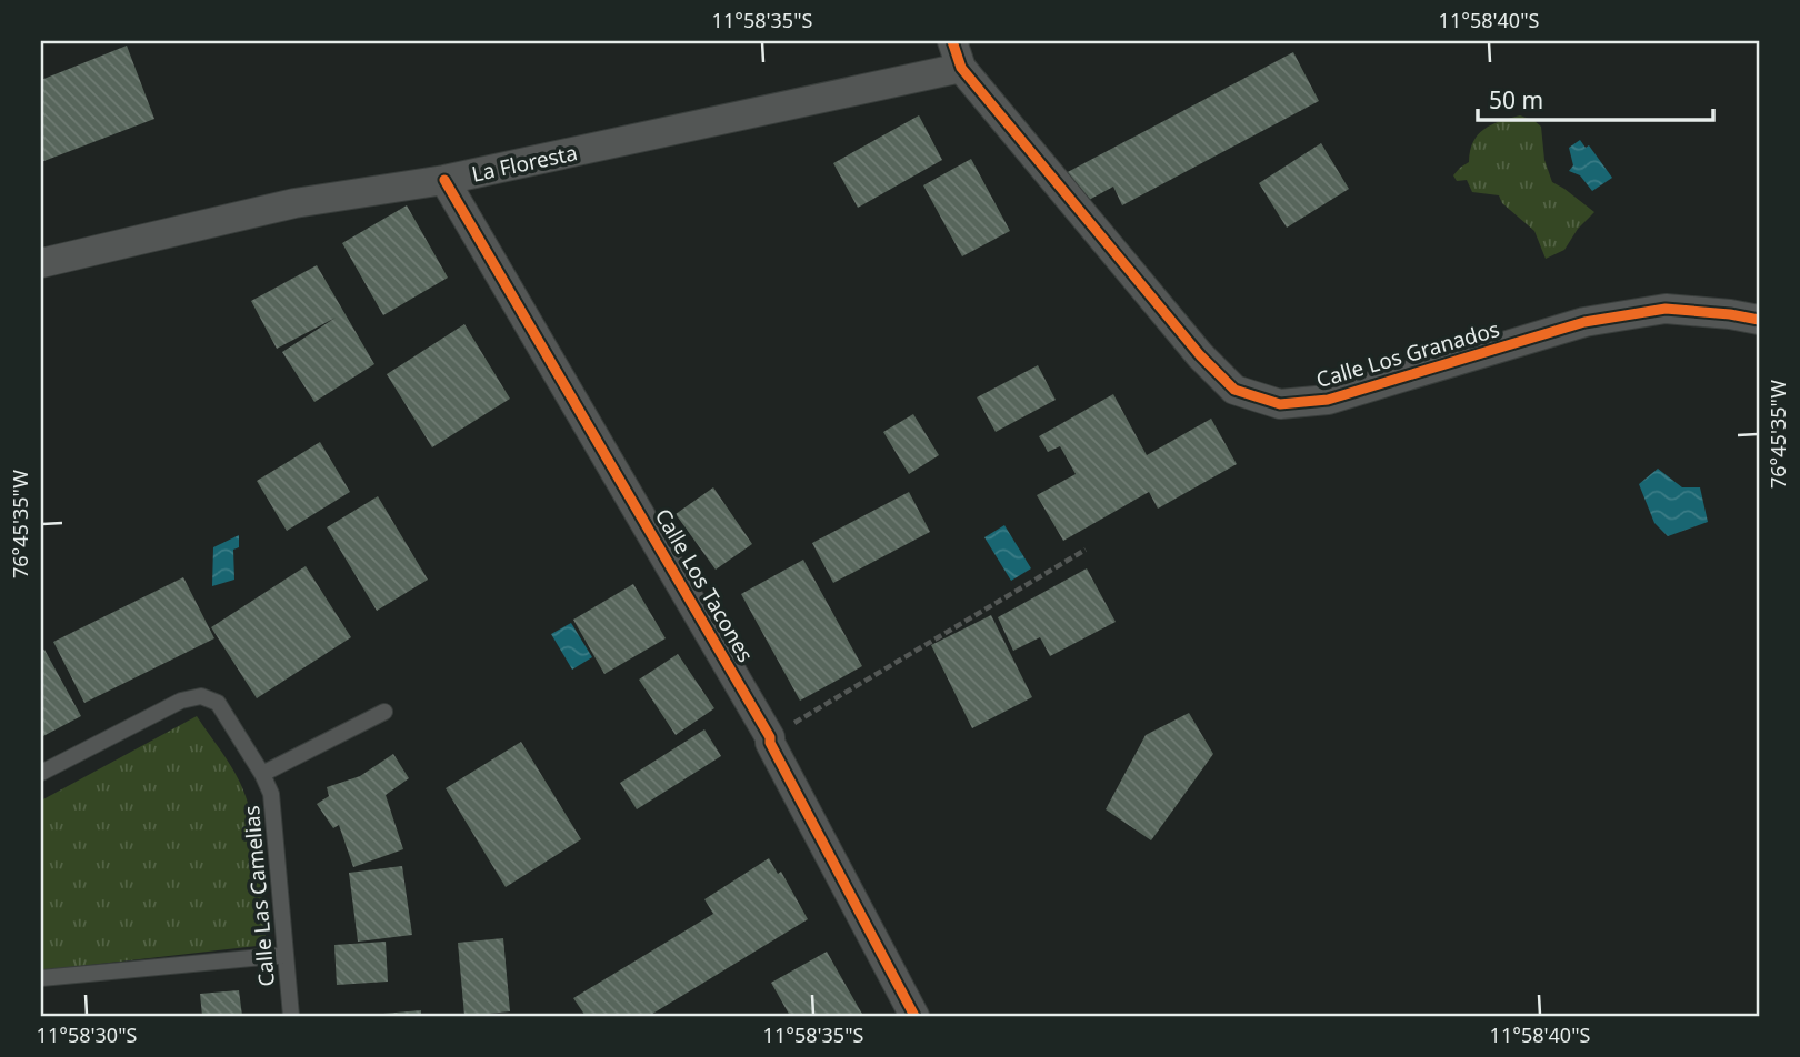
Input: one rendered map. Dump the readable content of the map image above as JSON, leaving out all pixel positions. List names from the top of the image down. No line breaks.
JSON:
{"streets":{"street":["La Floresta","Calle Los Granados","Calle Los Tacones"],"lane":["Calle Las Camelias"]},"crossings":[["La Floresta","Calle Los Granados"],["La Floresta","Calle Los Tacones"]],"scale_bar":"50 m","coordinates":["11°58'35\"S","11°58'40\"S","76°45'35\"W","11°58'30\"S"]}
